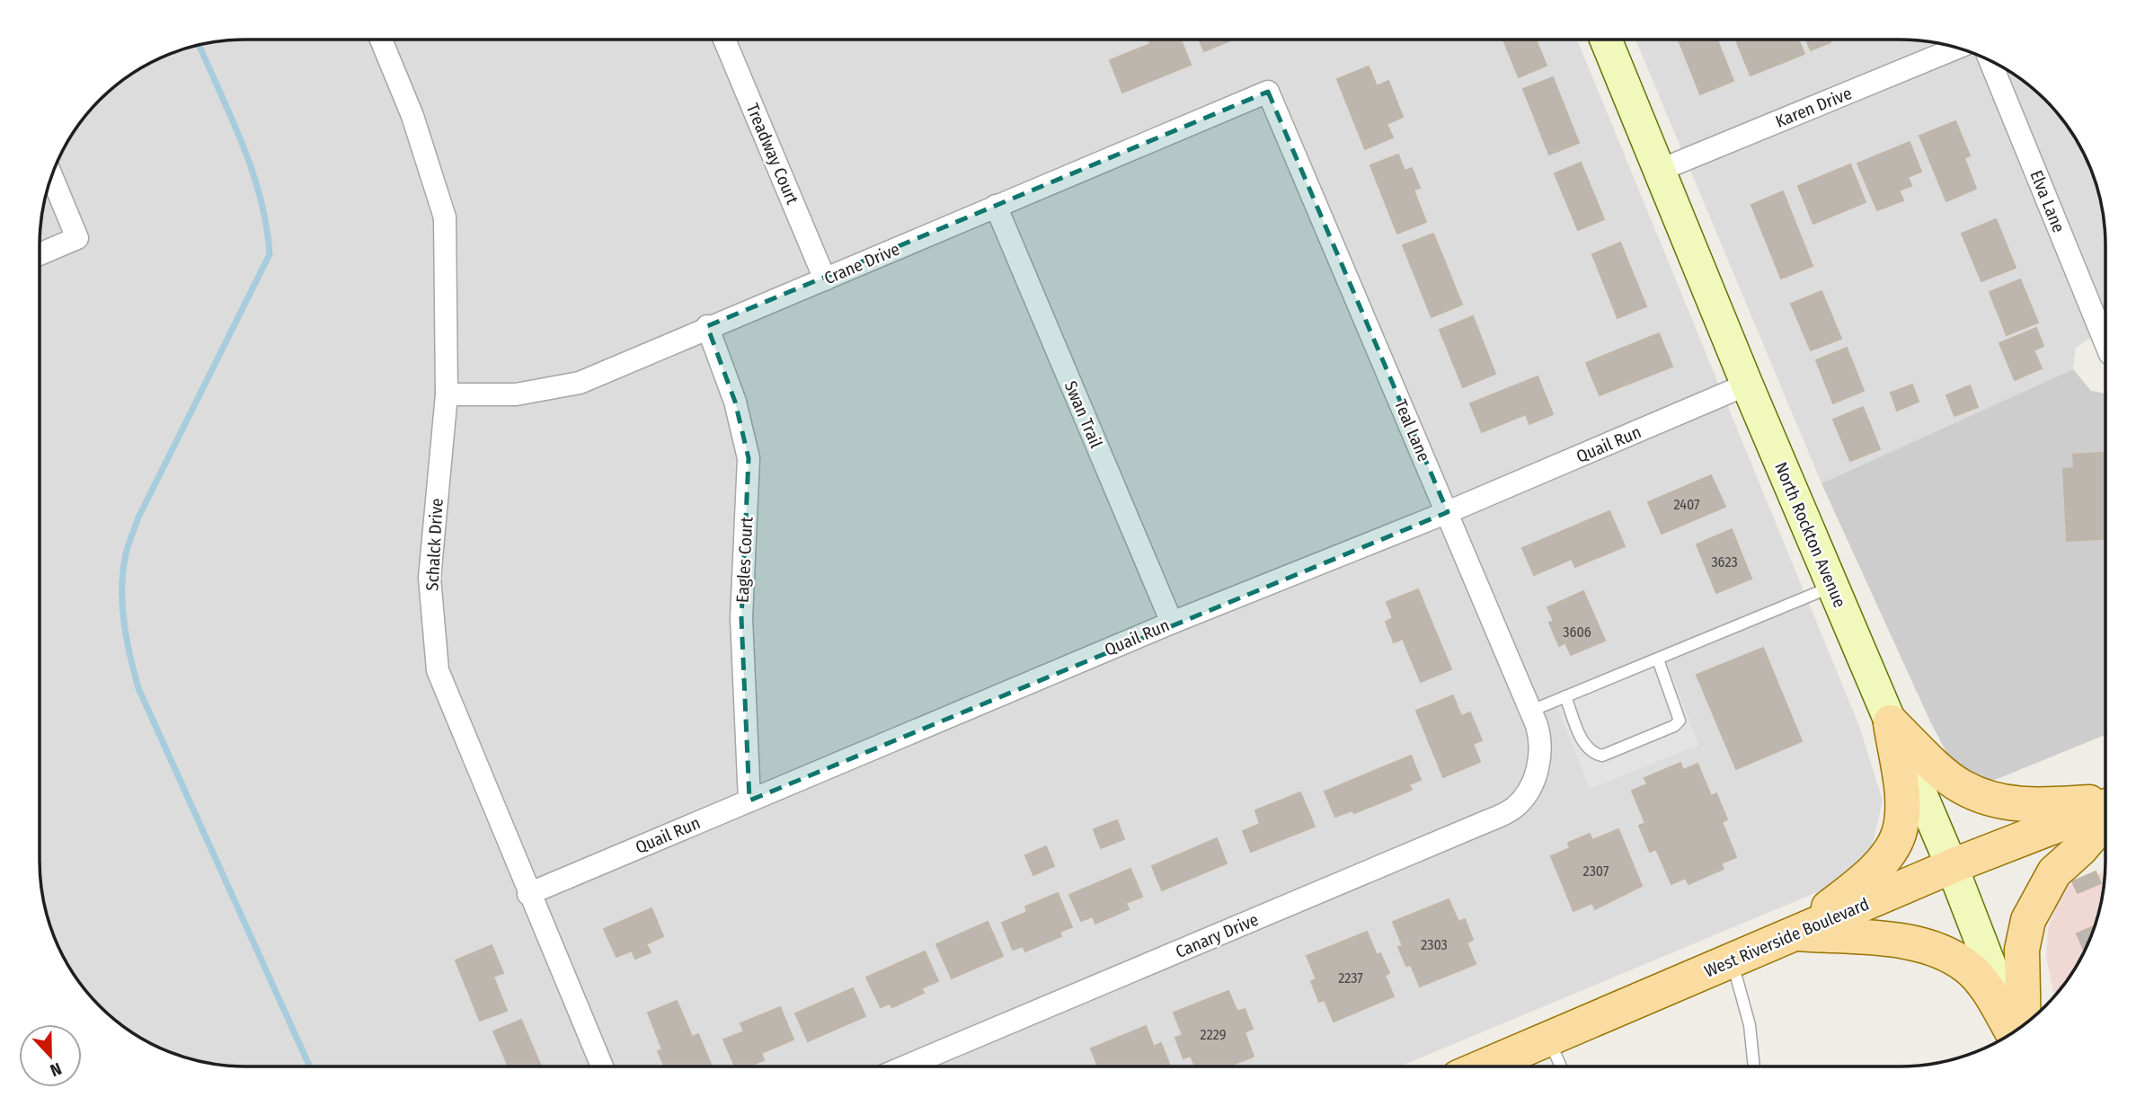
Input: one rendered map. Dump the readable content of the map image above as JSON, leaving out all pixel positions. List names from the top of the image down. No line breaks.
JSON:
{"streets":{"main road":["North Rockton Avenue","West Riverside Boulevard"],"street":["Karen Drive","Treadway Court","Elva Lane","Crane Drive","Swan Trail","Teal Lane","Quail Run","Schalck Drive","Eagles Court","Canary Drive"]},"crossings":[["Karen Drive","North Rockton Avenue"],["Treadway Court","Crane Drive"],["Crane Drive","Swan Trail"],["Crane Drive","Teal Lane"],["Crane Drive","Schalck Drive"],["Crane Drive","Eagles Court"],["Swan Trail","Quail Run"],["Teal Lane","Quail Run"],["Teal Lane","Canary Drive"],["Quail Run","North Rockton Avenue"],["Quail Run","Schalck Drive"],["Quail Run","Eagles Court"],["North Rockton Avenue","West Riverside Boulevard"]],"house_numbers":["2407","3623","3606","2307","2303","2237","2229"],"north":"bottom"}
